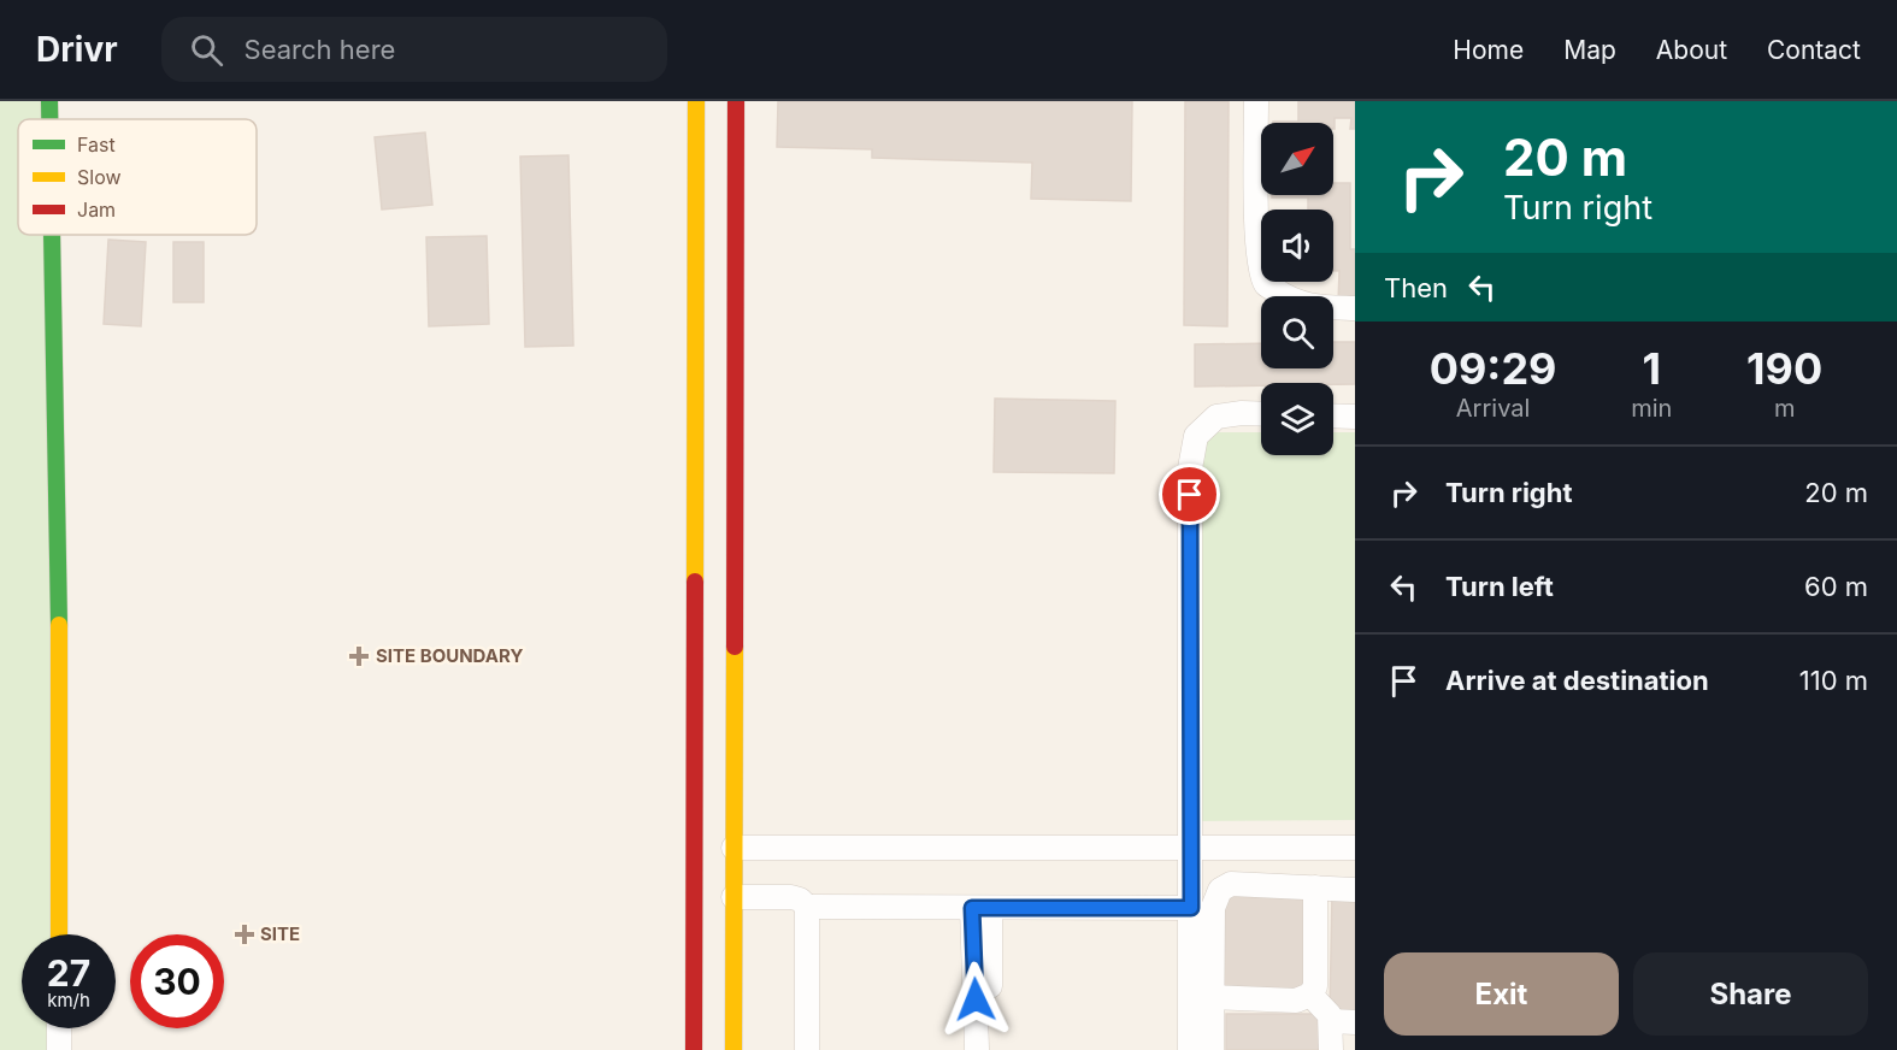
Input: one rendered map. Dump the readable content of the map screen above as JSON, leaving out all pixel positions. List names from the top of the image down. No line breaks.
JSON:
{"places":{"health":["SITE BOUNDARY","SITE"]},"legend":["Fast","Slow","Jam"],"north":"top right","page":{"header":"Drivr","search":"Search here","nav":["Home","Map","About","Contact"],"turn":["20 m","Turn right"],"then":"Then","eta":["09:29","Arrival","1","min","190","m"],"list":[{"name":"Turn right","value":"20 m"},{"name":"Turn left","value":"60 m"},{"name":"Arrive at destination","value":"110 m"}],"speed":"27 km/h","limit":"30","buttons":["Exit","Share"]}}
